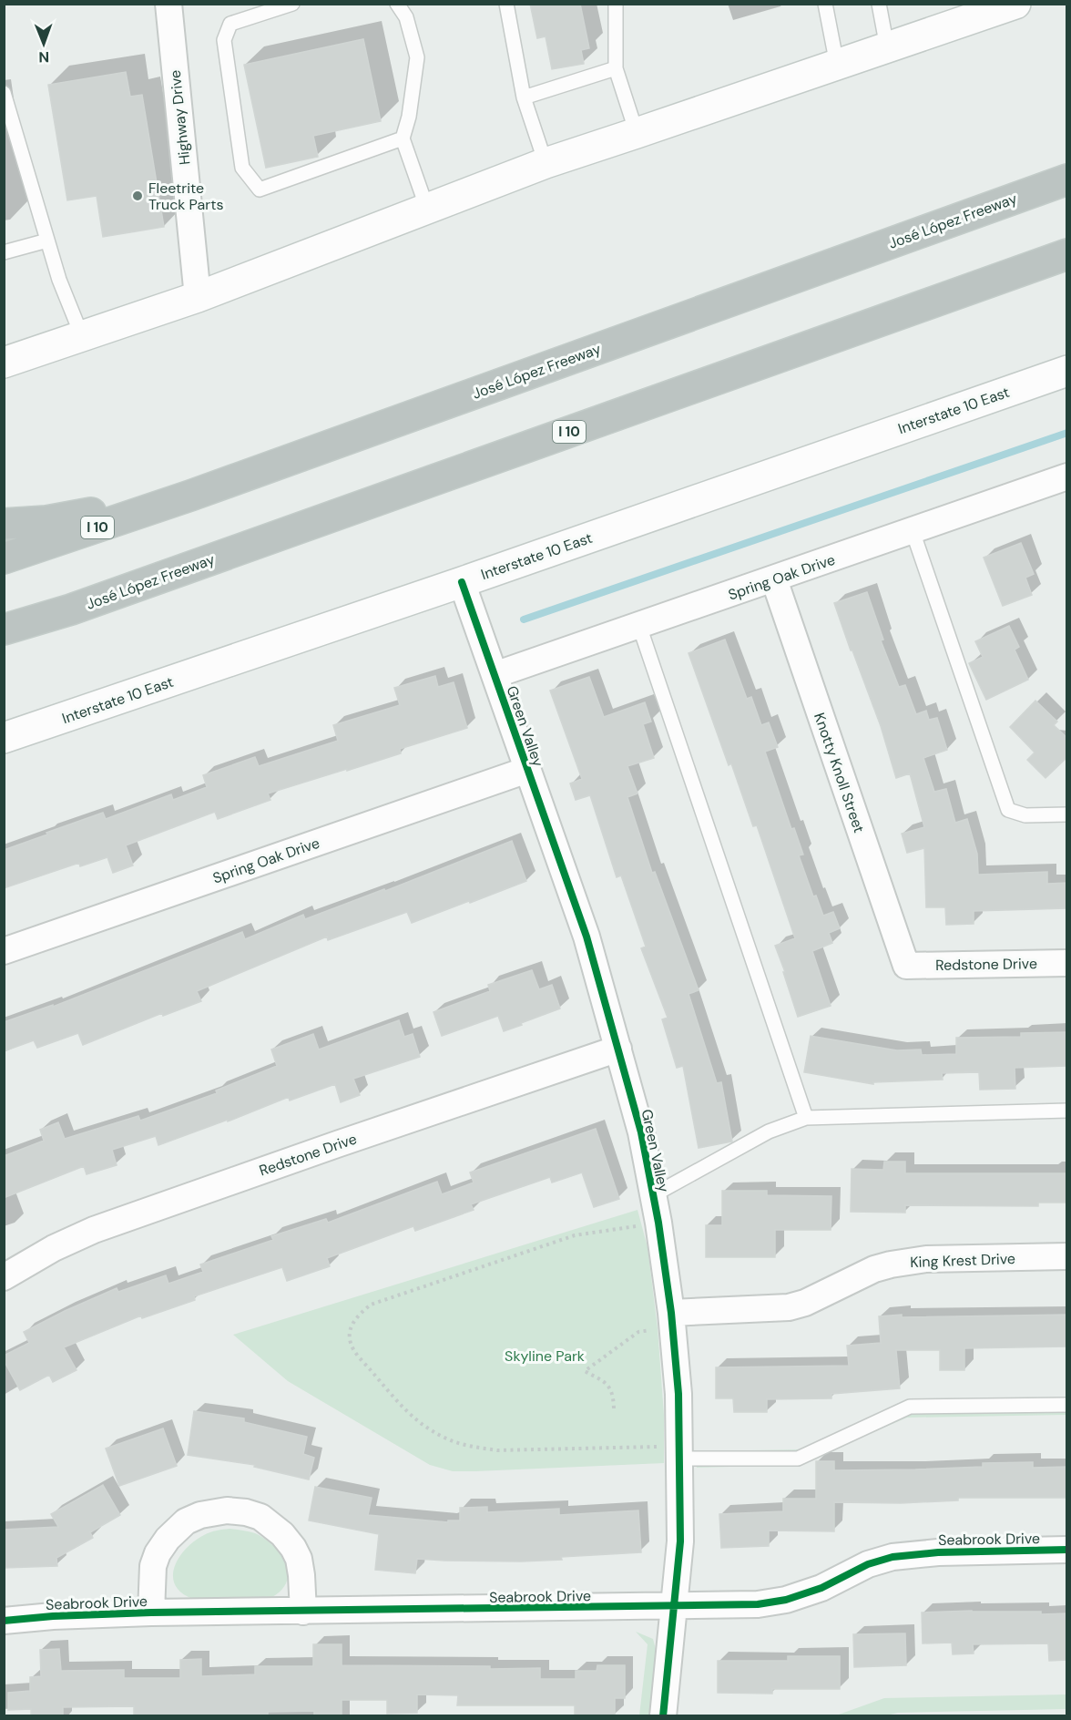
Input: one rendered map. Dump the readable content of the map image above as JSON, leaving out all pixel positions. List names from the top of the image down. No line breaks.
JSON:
{"streets":{"highway":["José López Freeway","I 10"],"main road":["Interstate 10 East"],"street":["Highway Drive","Spring Oak Drive","Green Valley","Knotty Knoll Street","Redstone Drive","King Krest Drive","Seabrook Drive"]},"crossings":[["Interstate 10 East","Green Valley"],["Spring Oak Drive","Green Valley"],["Spring Oak Drive","Knotty Knoll Street"],["Green Valley","Redstone Drive"],["Green Valley","King Krest Drive"],["Green Valley","Seabrook Drive"],["Knotty Knoll Street","Redstone Drive"]],"parks":["Skyline Park"],"places":["Fleetrite Truck Parts"],"north":"bottom"}
